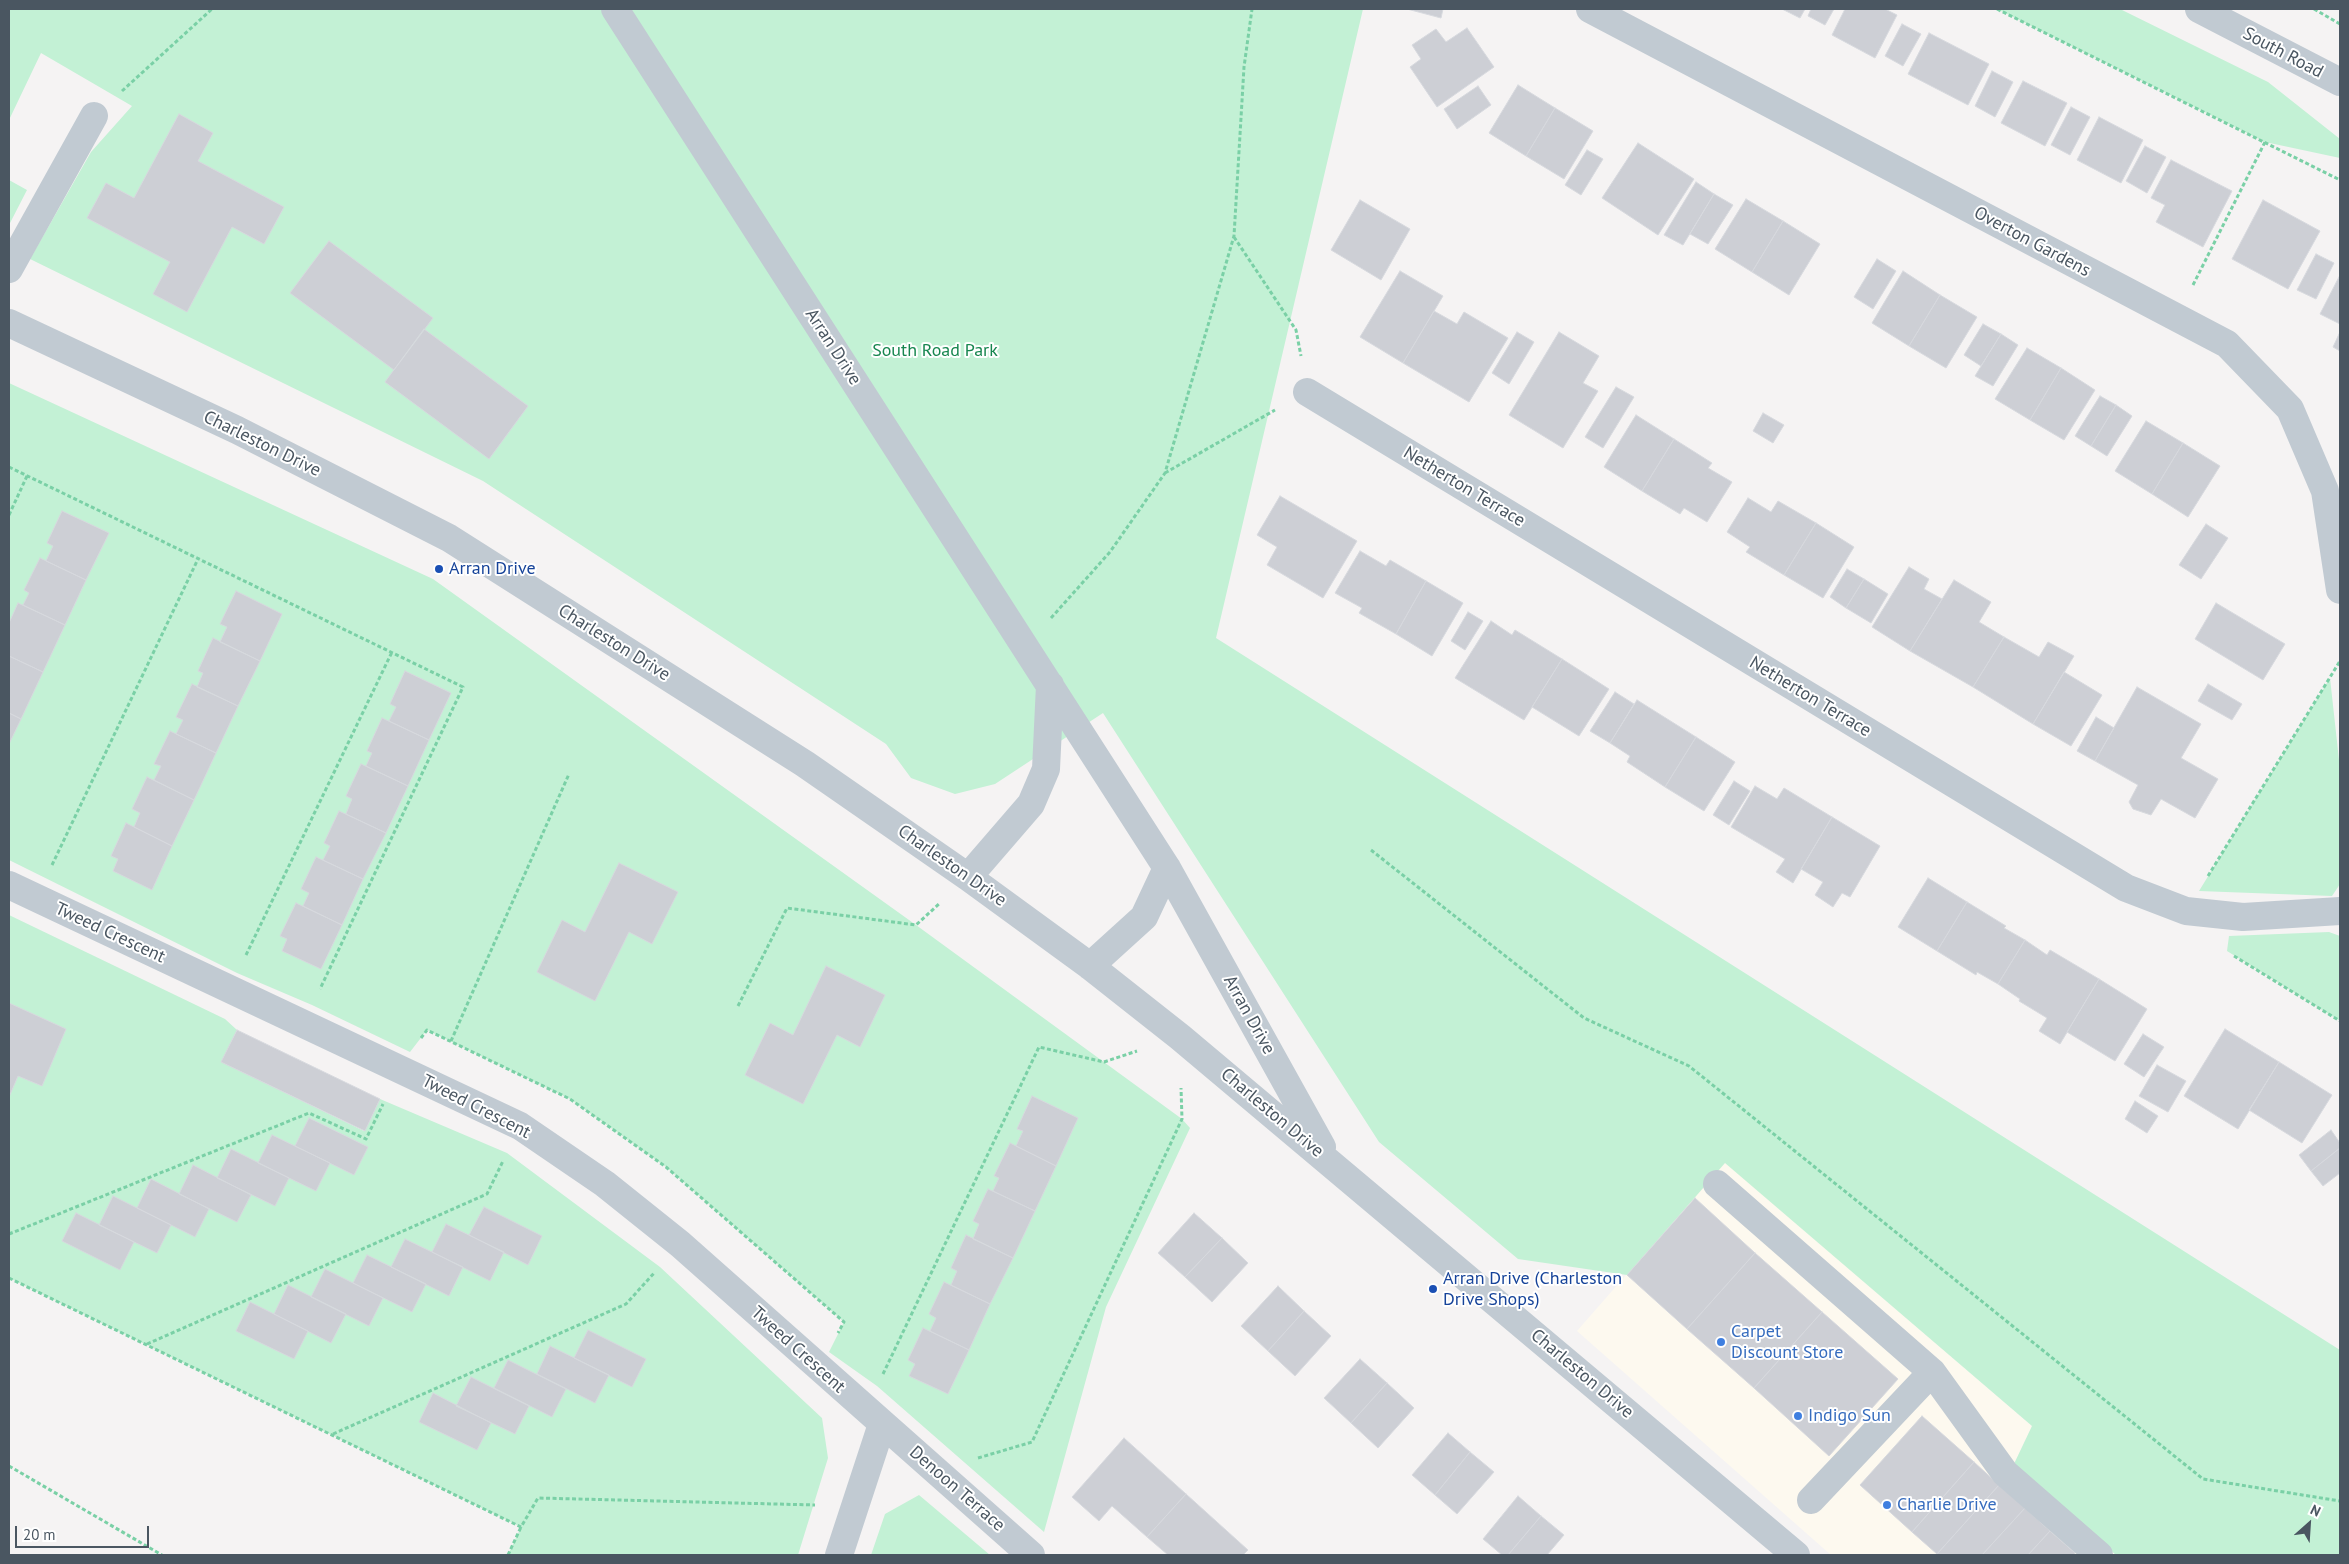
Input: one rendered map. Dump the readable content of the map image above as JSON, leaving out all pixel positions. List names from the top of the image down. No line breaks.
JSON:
{"streets":{"street":["South Road","Overton Gardens","Arran Drive","Charleston Drive","Netherton Terrace","Tweed Crescent","Denoon Terrace"]},"crossings":[["Arran Drive","Charleston Drive"],["Tweed Crescent","Denoon Terrace"]],"parks":["South Road Park"],"places":["Arran Drive","Arran Drive (Charleston Drive Shops)","Carpet Discount Store","Indigo Sun","Charlie Drive"],"scale_bar":"20 m","north":"top right"}
